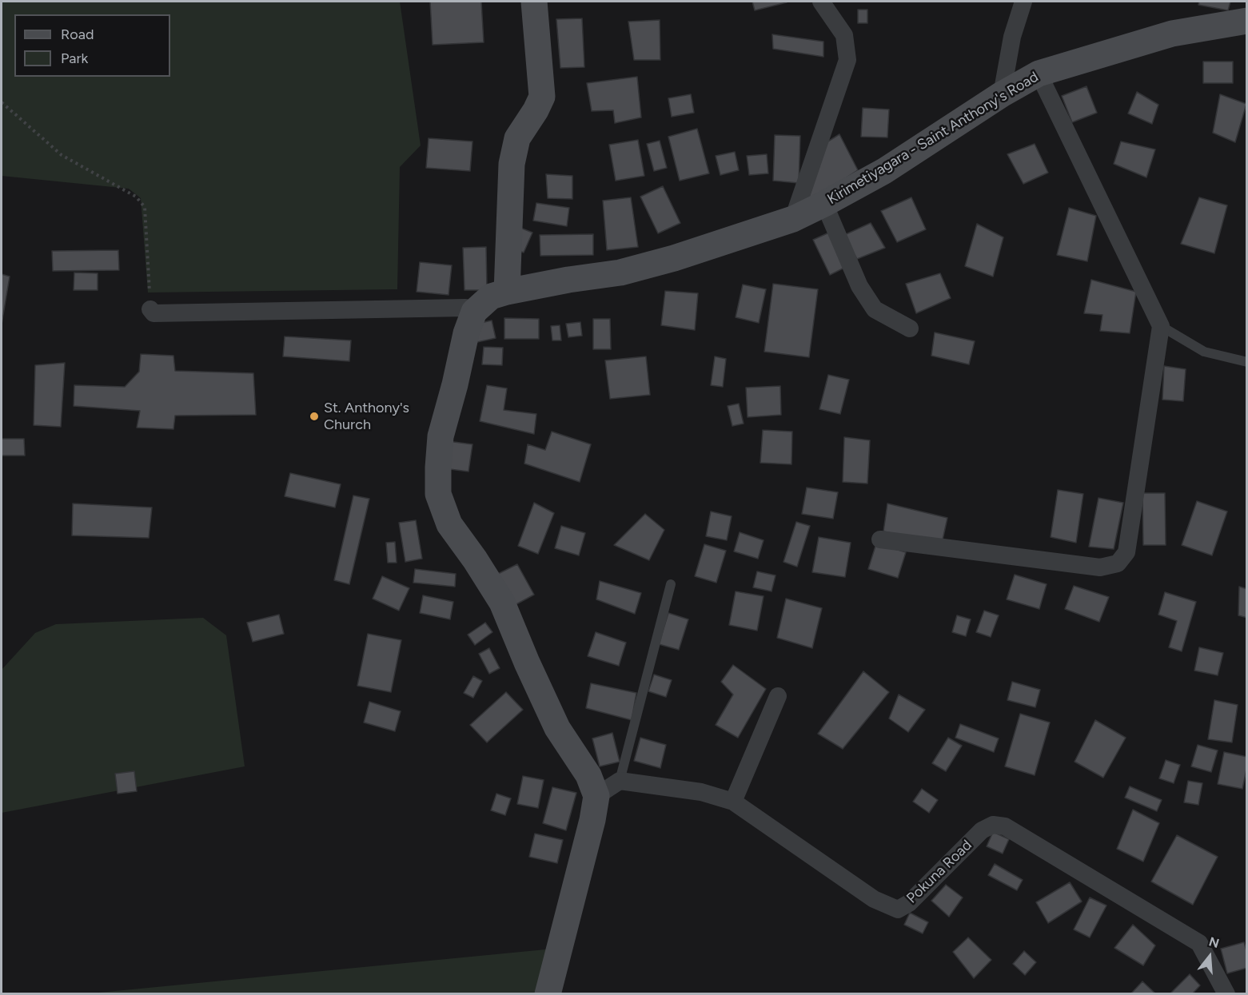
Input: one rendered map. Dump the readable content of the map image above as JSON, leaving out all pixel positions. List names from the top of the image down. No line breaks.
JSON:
{"streets":{"street":["Kirimetiyagara - Saint Anthony's Road","Pokuna Road"]},"places":["St. Anthony's Church"],"legend":["Road","Park"],"north":"top"}
